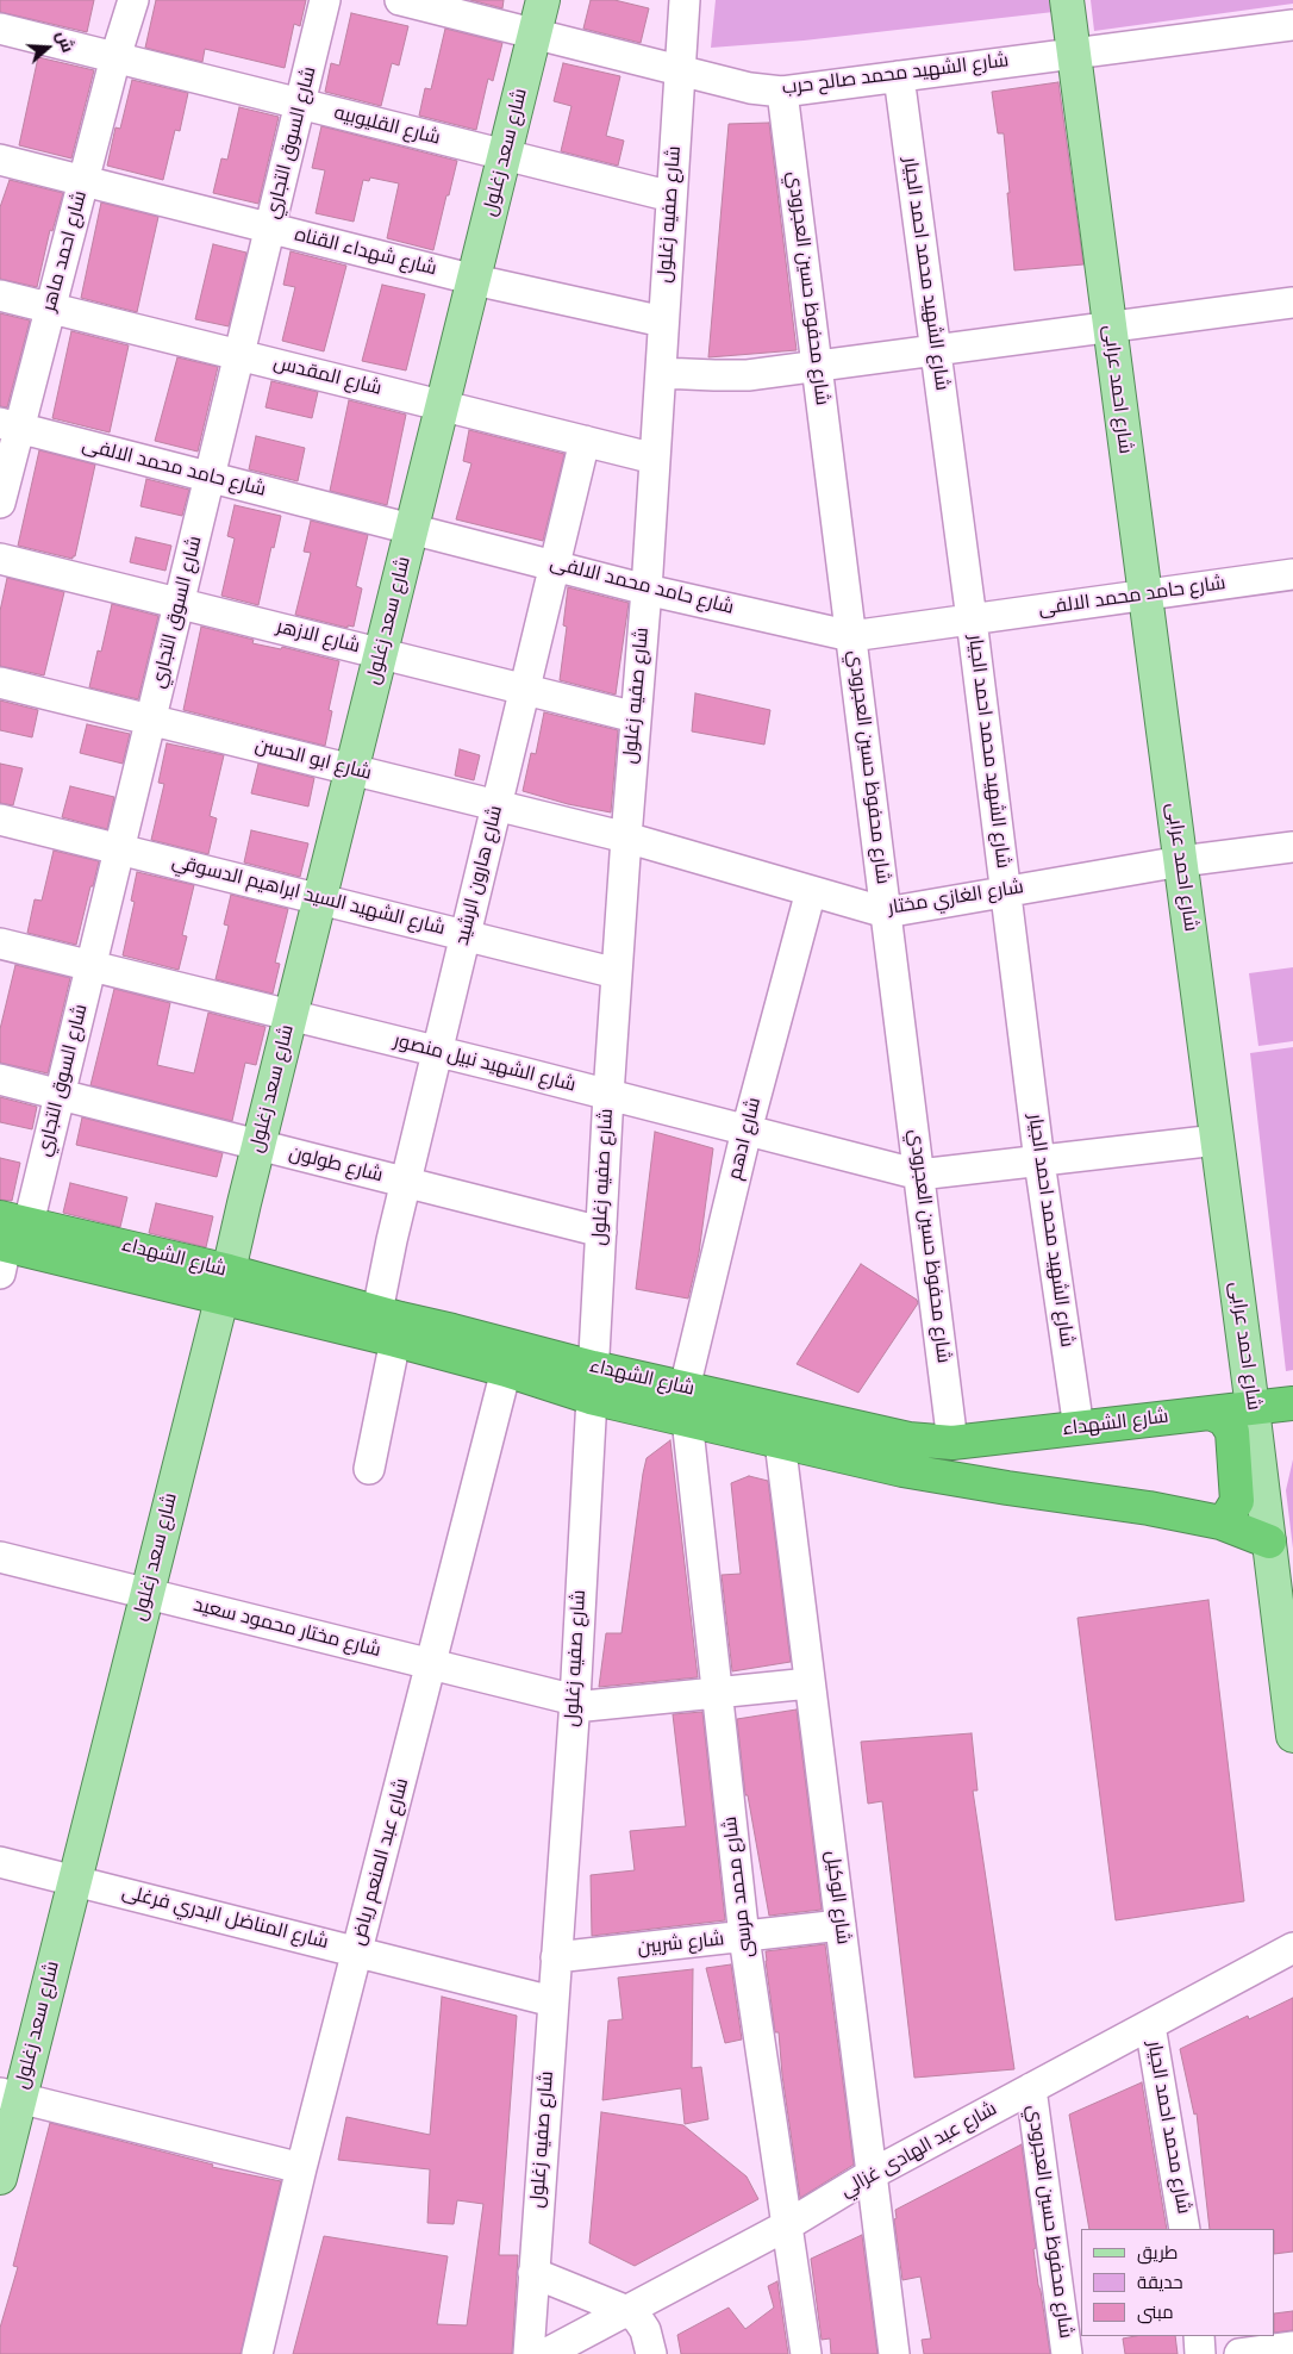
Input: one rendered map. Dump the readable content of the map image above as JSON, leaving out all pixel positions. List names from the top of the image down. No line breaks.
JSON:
{"streets":{"highway":["شارع الشهداء"],"main road":["شارع سعد زغلول","شارع احمد عرابى"],"street":["شارع الشهيد محمد صالح حرب","شارع القليوبيه","شارع السوق التجاري","شارع صفيه زغلول","شارع احمد ماهر","شارع شهداء القناه","شارع الشهيد محمد احمد الجيار","شارع محفوظ حسين العجرودي","شارع المقدس","شارع حامد محمد الالفى","شارع الازهر","شارع ابو الحسن","شارع هارون الرشيد","شارع الشهيد السيد ابراهيم الدسوقي","شارع الغازي مختار","شارع الشهيد نبيل منصور","شارع ادهم","شارع طولون","شارع مختار محمود سعيد","شارع عبد المنعم رياض","شارع محمد مرسى","شارع الوكيل","شارع المناضل البدري فرغلى","شارع شربين","شارع محمد احمد الجيار","شارع عبد الهادى غزالي"]},"crossings":[["شارع الشهيد محمد صالح حرب","شارع سعد زغلول"],["شارع الشهيد محمد صالح حرب","شارع صفيه زغلول"],["شارع الشهيد محمد صالح حرب","شارع الشهيد محمد احمد الجيار"],["شارع الشهيد محمد صالح حرب","شارع محفوظ حسين العجرودي"],["شارع الشهيد محمد صالح حرب","شارع احمد عرابى"],["شارع القليوبيه","شارع السوق التجاري"],["شارع القليوبيه","شارع سعد زغلول"],["شارع القليوبيه","شارع صفيه زغلول"],["شارع القليوبيه","شارع احمد ماهر"],["شارع السوق التجاري","شارع شهداء القناه"],["شارع السوق التجاري","شارع المقدس"],["شارع السوق التجاري","شارع حامد محمد الالفى"],["شارع السوق التجاري","شارع الازهر"],["شارع السوق التجاري","شارع ابو الحسن"],["شارع السوق التجاري","شارع الشهيد السيد ابراهيم الدسوقي"],["شارع السوق التجاري","شارع الشهيد نبيل منصور"],["شارع السوق التجاري","شارع طولون"],["شارع السوق التجاري","شارع الشهداء"],["شارع سعد زغلول","شارع شهداء القناه"],["شارع سعد زغلول","شارع المقدس"],["شارع سعد زغلول","شارع حامد محمد الالفى"],["شارع سعد زغلول","شارع الازهر"],["شارع سعد زغلول","شارع ابو الحسن"],["شارع سعد زغلول","شارع الشهيد السيد ابراهيم الدسوقي"],["شارع سعد زغلول","شارع الشهيد نبيل منصور"],["شارع سعد زغلول","شارع طولون"],["شارع سعد زغلول","شارع الشهداء"],["شارع سعد زغلول","شارع مختار محمود سعيد"],["شارع سعد زغلول","شارع المناضل البدري فرغلى"],["شارع صفيه زغلول","شارع شهداء القناه"],["شارع صفيه زغلول","شارع المقدس"],["شارع صفيه زغلول","شارع حامد محمد الالفى"],["شارع صفيه زغلول","شارع الازهر"],["شارع صفيه زغلول","شارع ابو الحسن"],["شارع صفيه زغلول","شارع الشهيد السيد ابراهيم الدسوقي"],["شارع صفيه زغلول","شارع الغازي مختار"],["شارع صفيه زغلول","شارع الشهيد نبيل منصور"],["شارع صفيه زغلول","شارع طولون"],["شارع صفيه زغلول","شارع الشهداء"],["شارع صفيه زغلول","شارع مختار محمود سعيد"],["شارع صفيه زغلول","شارع المناضل البدري فرغلى"],["شارع صفيه زغلول","شارع شربين"],["شارع احمد ماهر","شارع شهداء القناه"],["شارع احمد ماهر","شارع المقدس"],["شارع احمد ماهر","شارع حامد محمد الالفى"],["شارع الشهيد محمد احمد الجيار","شارع حامد محمد الالفى"],["شارع الشهيد محمد احمد الجيار","شارع الغازي مختار"],["شارع الشهيد محمد احمد الجيار","شارع الشهيد نبيل منصور"],["شارع الشهيد محمد احمد الجيار","شارع الشهداء"],["شارع محفوظ حسين العجرودي","شارع حامد محمد الالفى"],["شارع محفوظ حسين العجرودي","شارع الغازي مختار"],["شارع محفوظ حسين العجرودي","شارع الشهيد نبيل منصور"],["شارع محفوظ حسين العجرودي","شارع الشهداء"],["شارع محفوظ حسين العجرودي","شارع عبد الهادى غزالي"],["شارع المقدس","شارع هارون الرشيد"],["شارع احمد عرابى","شارع حامد محمد الالفى"],["شارع احمد عرابى","شارع الغازي مختار"],["شارع احمد عرابى","شارع الشهيد نبيل منصور"],["شارع احمد عرابى","شارع الشهداء"],["شارع حامد محمد الالفى","شارع هارون الرشيد"],["شارع الازهر","شارع هارون الرشيد"],["شارع ابو الحسن","شارع هارون الرشيد"],["شارع ابو الحسن","شارع الغازي مختار"],["شارع هارون الرشيد","شارع الشهيد السيد ابراهيم الدسوقي"],["شارع هارون الرشيد","شارع الشهيد نبيل منصور"],["شارع هارون الرشيد","شارع طولون"],["شارع هارون الرشيد","شارع الشهداء"],["شارع الغازي مختار","شارع ادهم"],["شارع الشهيد نبيل منصور","شارع ادهم"],["شارع ادهم","شارع الشهداء"],["شارع ادهم","شارع محمد مرسى"],["شارع الشهداء","شارع عبد المنعم رياض"],["شارع الشهداء","شارع محمد مرسى"],["شارع الشهداء","شارع الوكيل"],["شارع مختار محمود سعيد","شارع عبد المنعم رياض"],["شارع عبد المنعم رياض","شارع المناضل البدري فرغلى"],["شارع محمد مرسى","شارع شربين"],["شارع محمد مرسى","شارع عبد الهادى غزالي"],["شارع الوكيل","شارع شربين"],["شارع الوكيل","شارع عبد الهادى غزالي"],["شارع محمد احمد الجيار","شارع عبد الهادى غزالي"]],"legend":["طريق","حديقة","مبنى"],"north":"right"}
